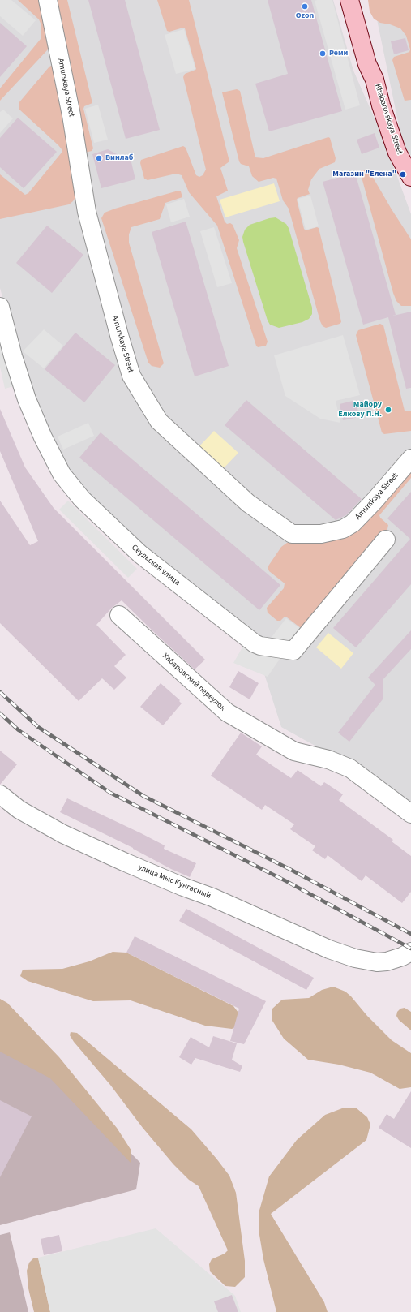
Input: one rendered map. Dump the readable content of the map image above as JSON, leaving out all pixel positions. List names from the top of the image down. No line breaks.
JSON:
{"streets":{"main road":["Khabarovskaya Street"],"street":["Amurskaya Street","Сеульская улица","Хабаровский переулок","улица Мыс Кунгасный"]},"places":["Ozon","Реми","Винлаб","Магазин \"Елена\"","Майору Елкову П.Н."]}
